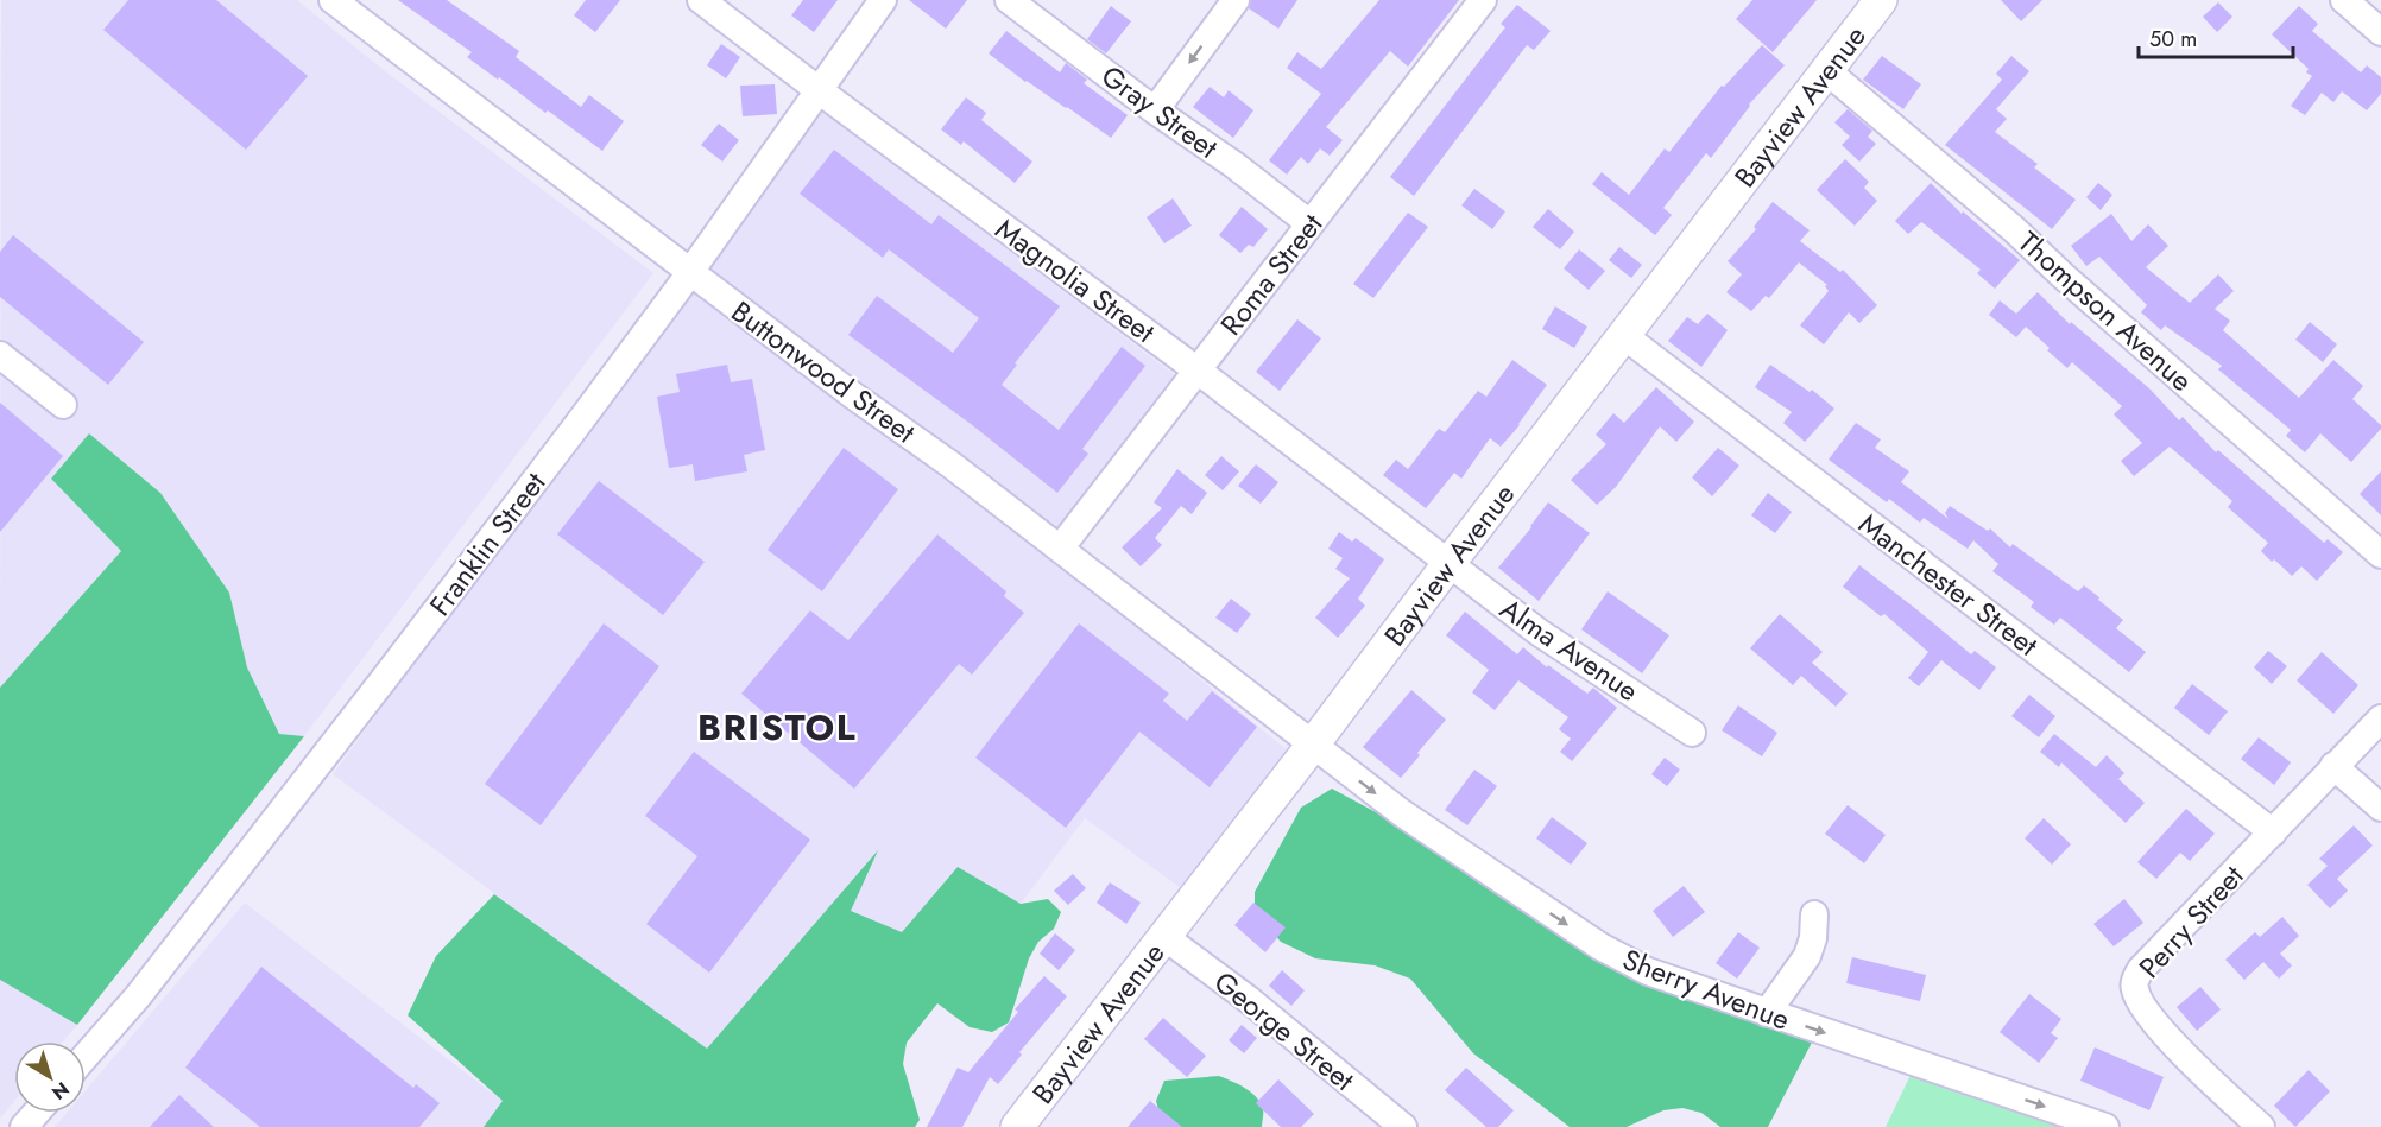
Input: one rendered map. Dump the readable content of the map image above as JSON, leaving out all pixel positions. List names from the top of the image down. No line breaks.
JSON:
{"streets":{"main road":["Bayview Avenue"],"street":["Gray Street","Roma Street","Magnolia Street","Thompson Avenue","Buttonwood Street","Franklin Street","Manchester Street","Alma Avenue","Perry Street","Sherry Avenue","George Street"]},"crossings":[["Bayview Avenue","Magnolia Street"],["Bayview Avenue","Thompson Avenue"],["Bayview Avenue","Buttonwood Street"],["Bayview Avenue","Manchester Street"],["Bayview Avenue","Alma Avenue"],["Bayview Avenue","Sherry Avenue"],["Bayview Avenue","George Street"],["Gray Street","Roma Street"],["Roma Street","Magnolia Street"],["Roma Street","Buttonwood Street"],["Magnolia Street","Franklin Street"],["Magnolia Street","Alma Avenue"],["Buttonwood Street","Franklin Street"],["Buttonwood Street","Sherry Avenue"],["Manchester Street","Perry Street"]],"one_way":["Sherry Avenue"],"districts":["BRISTOL"],"scale_bar":"50 m","north":"bottom right"}
